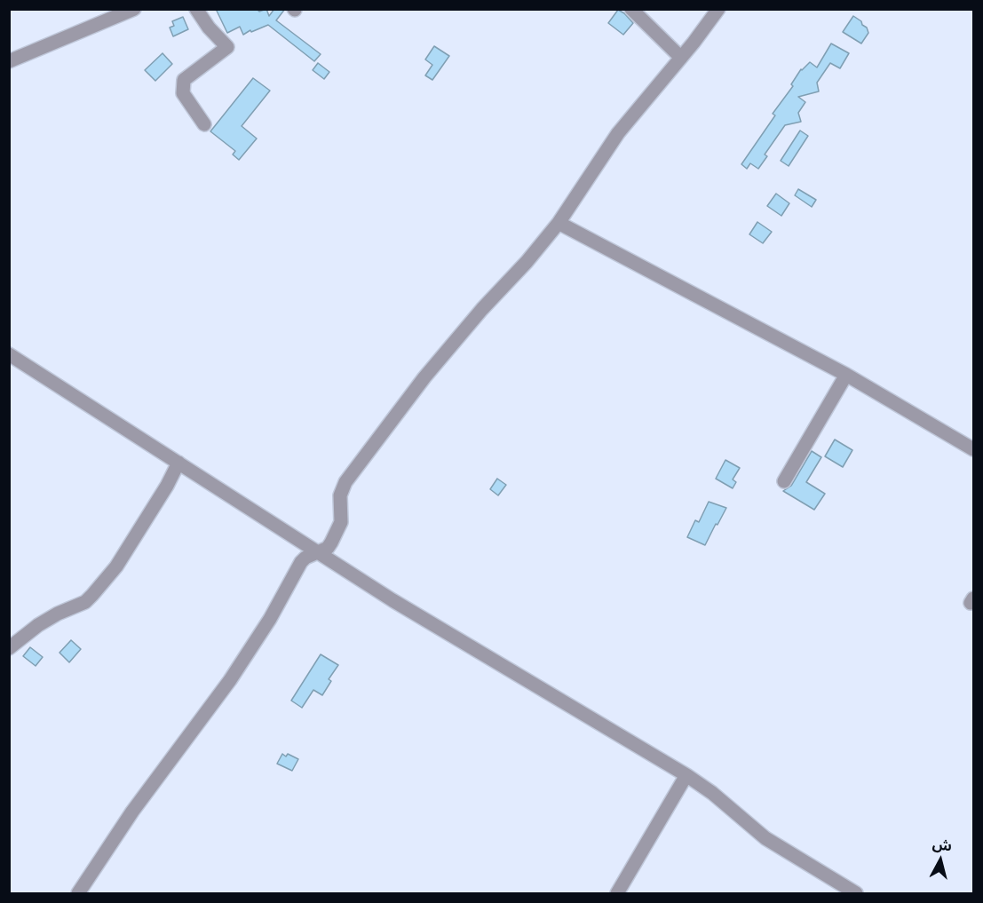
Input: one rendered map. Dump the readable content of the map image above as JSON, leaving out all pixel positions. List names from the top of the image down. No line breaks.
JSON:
{"north":"top"}
